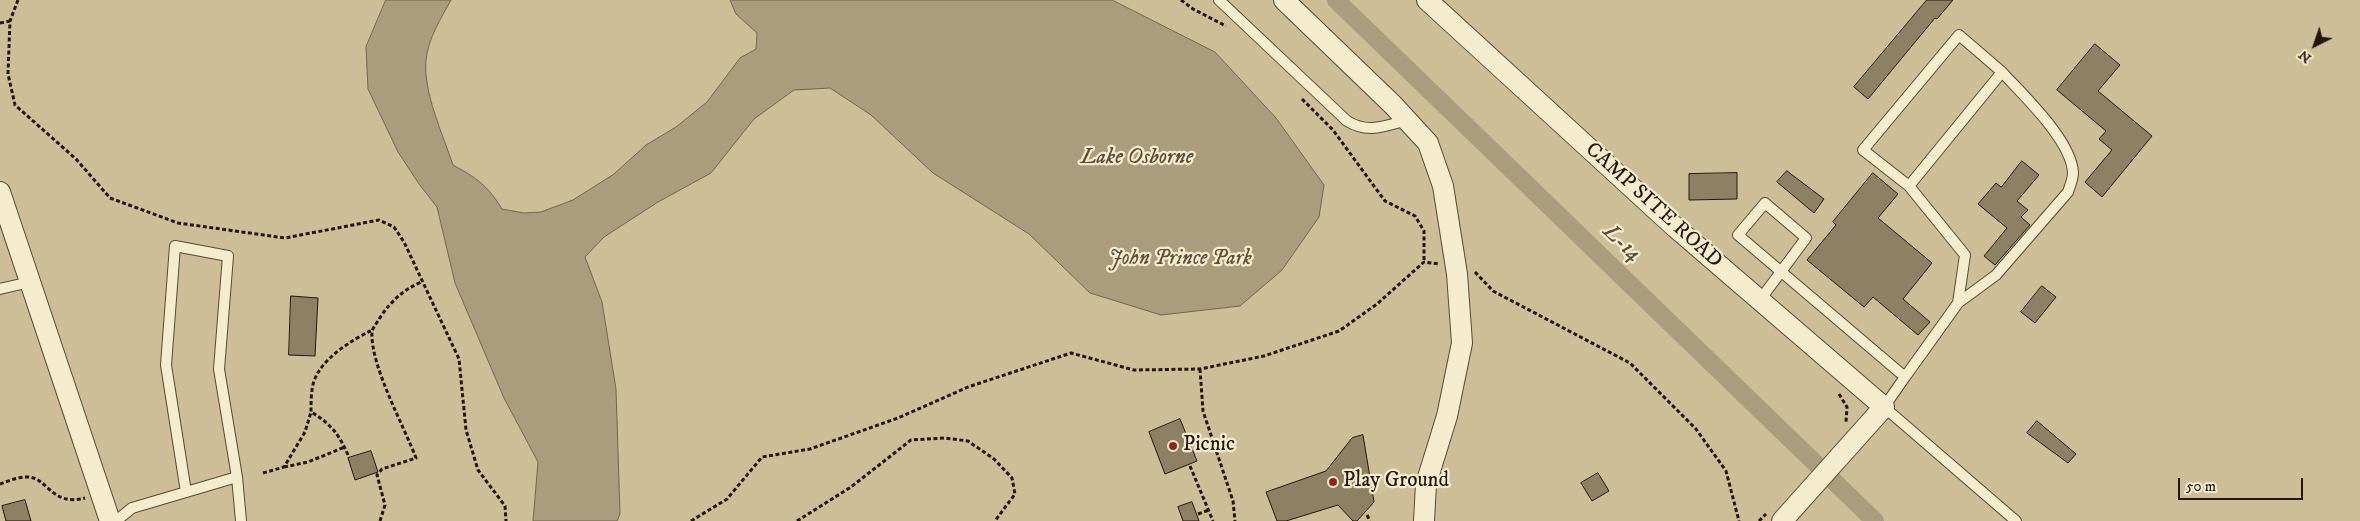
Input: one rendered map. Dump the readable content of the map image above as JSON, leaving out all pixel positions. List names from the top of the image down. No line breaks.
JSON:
{"streets":{"street":["CAMP SITE ROAD"]},"water":["Lake Osborne","L-14"],"parks":["John Prince Park"],"places":["Picnic","Play Ground"],"scale_bar":"50 m","north":"bottom left"}
